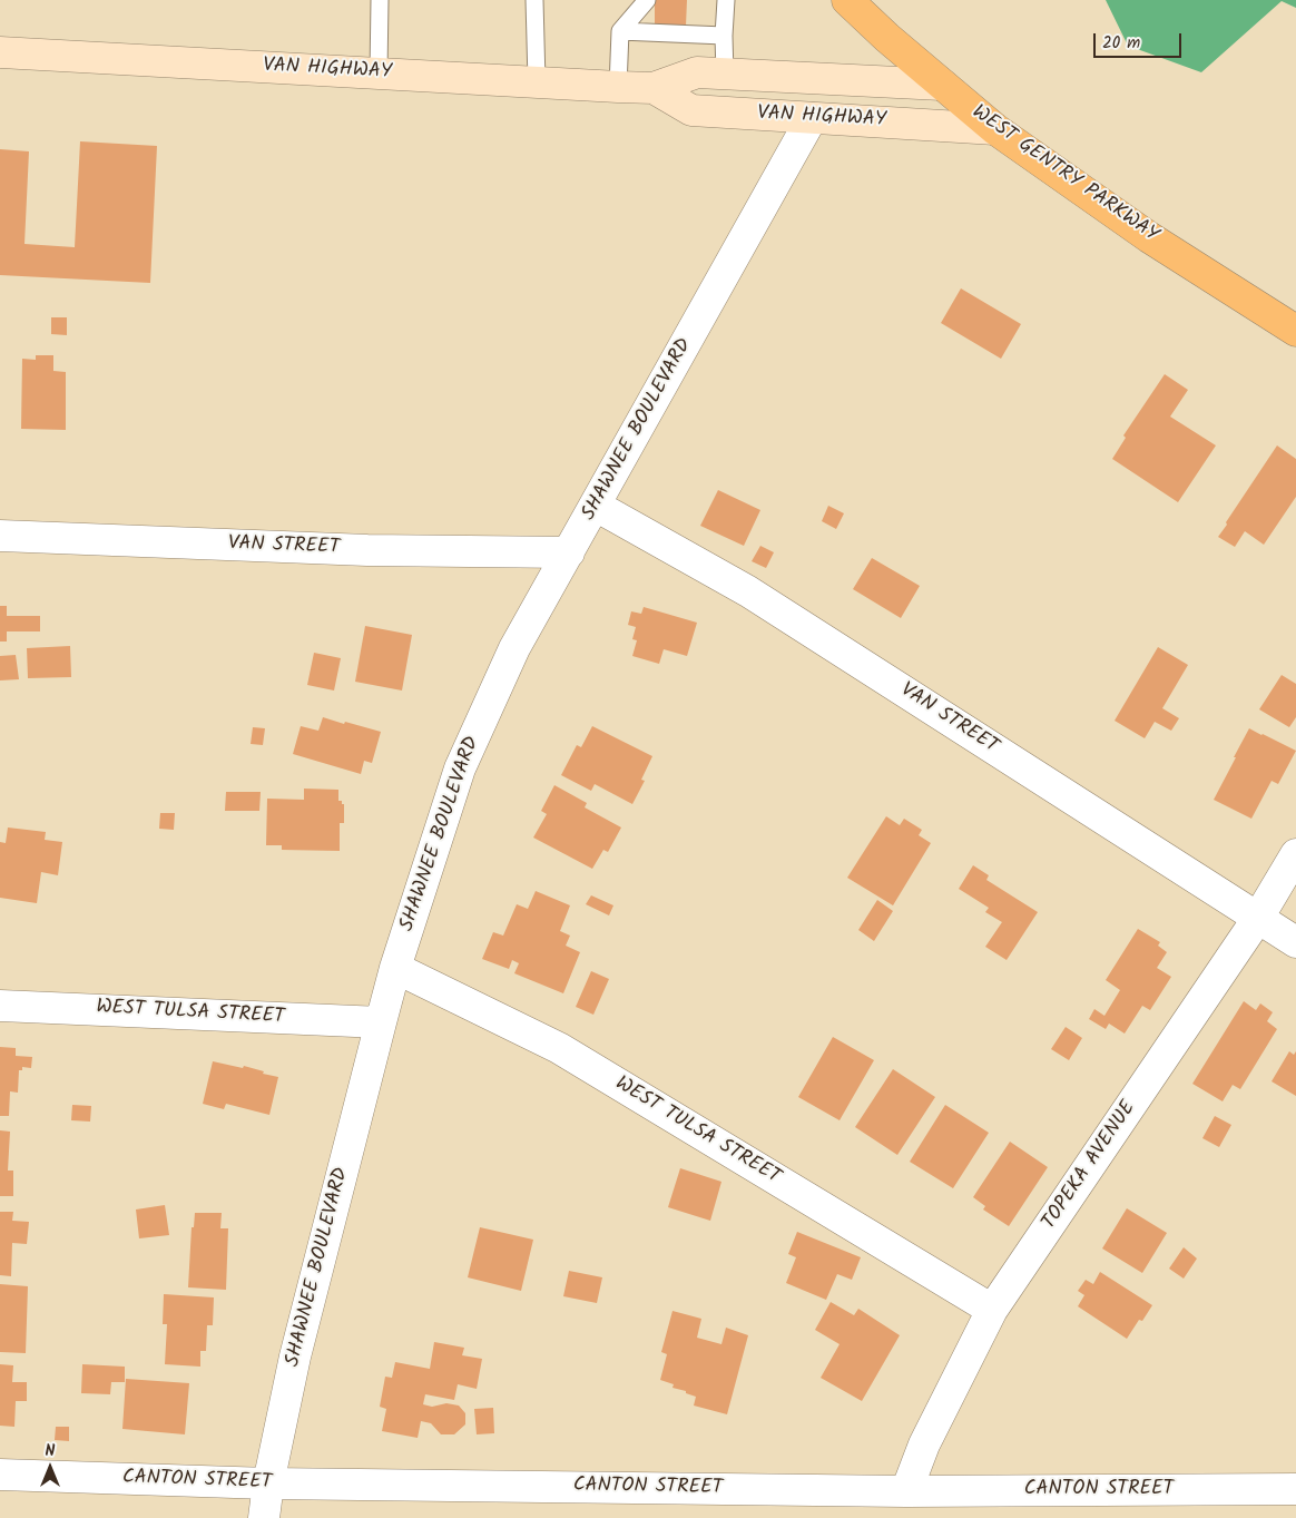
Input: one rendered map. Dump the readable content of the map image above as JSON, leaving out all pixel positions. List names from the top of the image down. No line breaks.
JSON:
{"streets":{"main road":["VAN HIGHWAY","WEST GENTRY PARKWAY"],"street":["SHAWNEE BOULEVARD","VAN STREET","WEST TULSA STREET","TOPEKA AVENUE","CANTON STREET"]},"crossings":[["VAN HIGHWAY","WEST GENTRY PARKWAY"],["VAN HIGHWAY","SHAWNEE BOULEVARD"],["SHAWNEE BOULEVARD","VAN STREET"],["SHAWNEE BOULEVARD","WEST TULSA STREET"],["SHAWNEE BOULEVARD","CANTON STREET"],["VAN STREET","TOPEKA AVENUE"],["WEST TULSA STREET","TOPEKA AVENUE"],["TOPEKA AVENUE","CANTON STREET"]],"scale_bar":"20 m","north":"top"}
